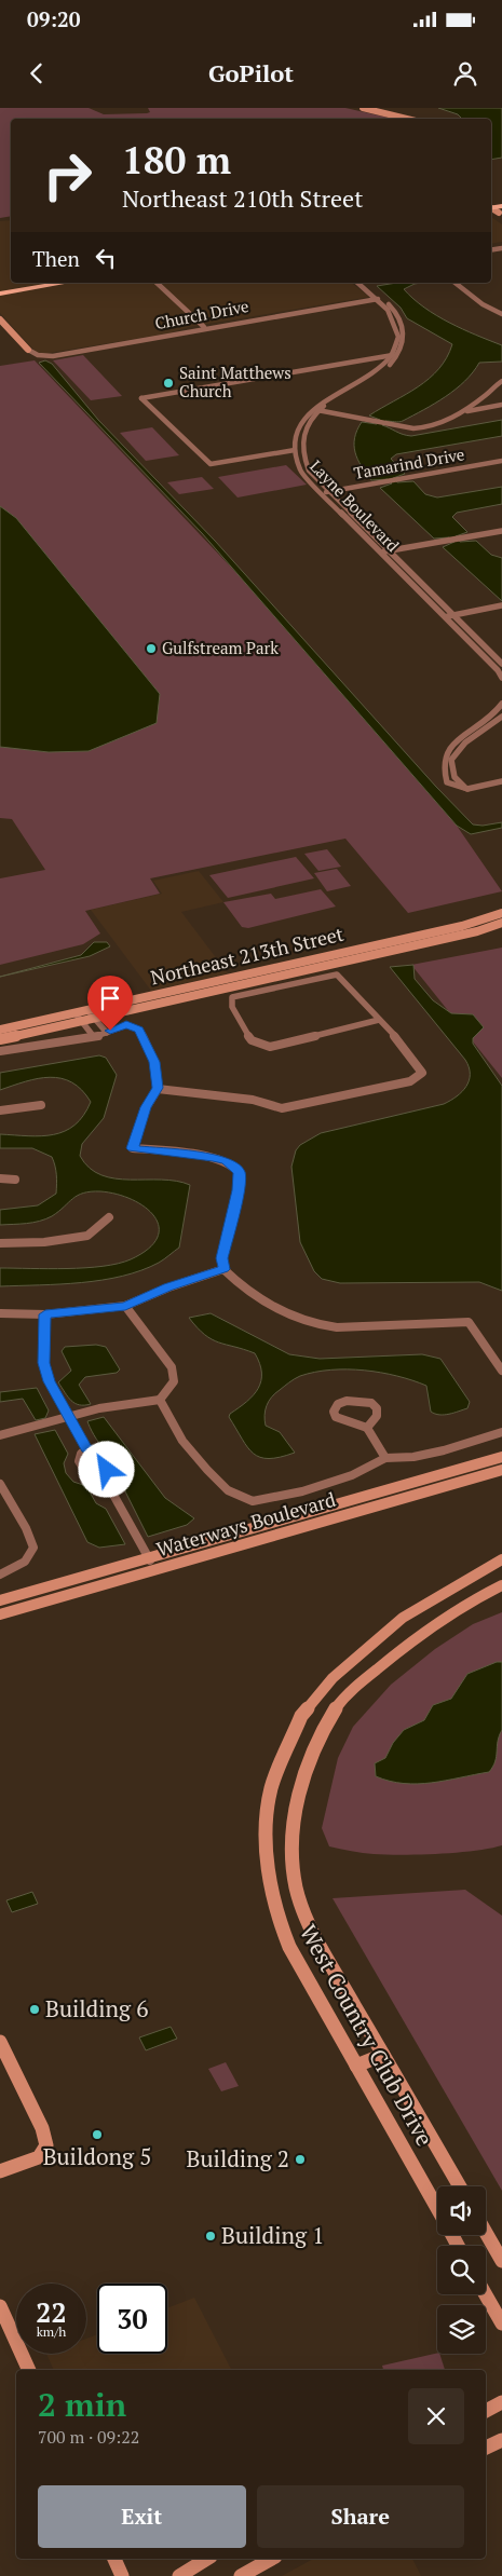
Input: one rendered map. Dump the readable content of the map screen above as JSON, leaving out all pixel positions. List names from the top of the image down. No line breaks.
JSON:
{"streets":{"street":["Church Drive","Tamarind Drive","Layne Boulevard","Northeast 213th Street","Waterways Boulevard","West Country Club Drive"]},"crossings":[["Tamarind Drive","Layne Boulevard"]],"places":["Saint Matthews Church","Gulfstream Park","Building 6","Buildong 5","Building 2","Building 1"],"page":{"status":"09:20","header":"GoPilot","turn":["180 m","Northeast 210th Street"],"then":"Then","speed":"22 km/h","limit":"30","heading":["2 min","700 m · 09:22"],"buttons":["Exit","Share"]}}
